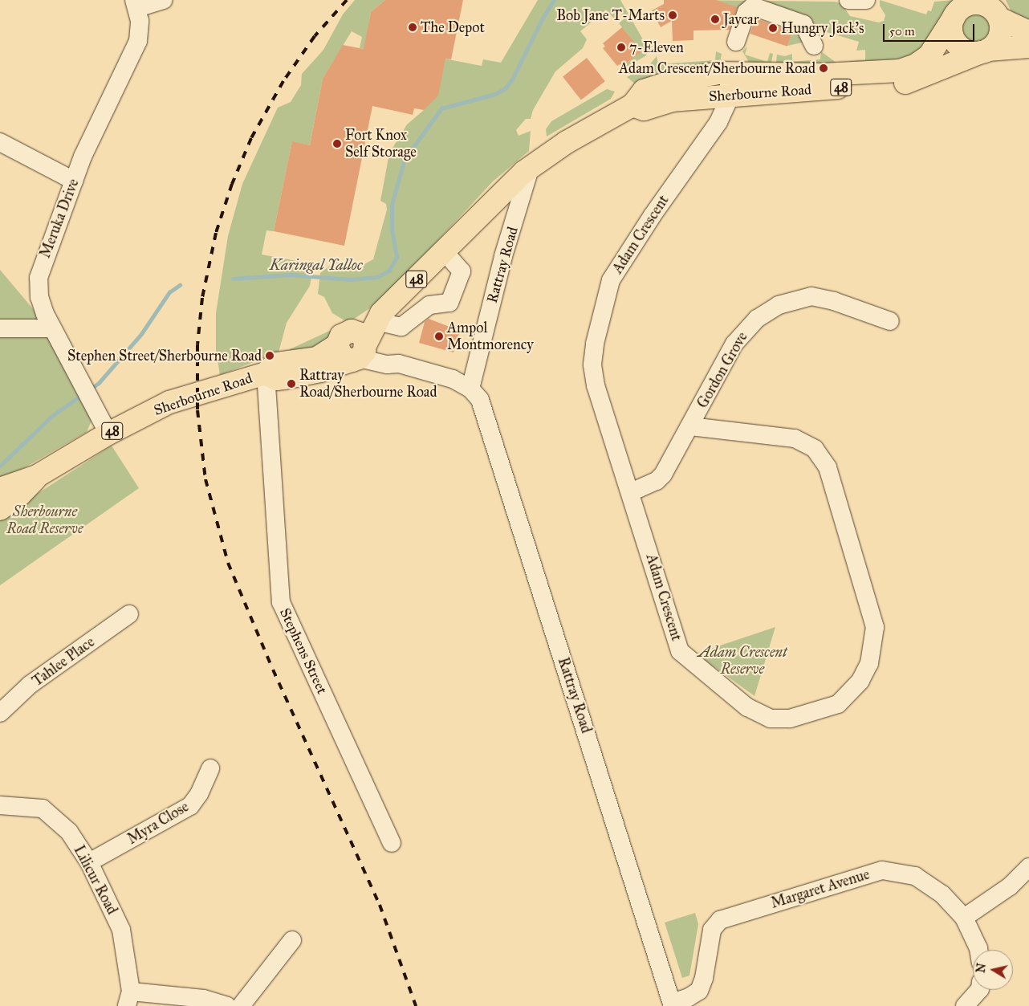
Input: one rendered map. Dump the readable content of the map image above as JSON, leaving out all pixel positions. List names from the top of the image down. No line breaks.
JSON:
{"streets":{"main road":["48","Sherbourne Road"],"street":["Meruka Drive","Adam Crescent","Rattray Road","Gordon Grove","Stephens Street","Tahlee Place","Myra Close","Lilicur Road","Margaret Avenue"]},"crossings":[["Sherbourne Road","Meruka Drive"],["Sherbourne Road","Adam Crescent"],["Sherbourne Road","Rattray Road"],["Sherbourne Road","Stephens Street"],["Adam Crescent","Gordon Grove"],["Rattray Road","Margaret Avenue"],["Myra Close","Lilicur Road"]],"water":["Karingal Yalloc"],"parks":["Sherbourne Road Reserve","Adam Crescent Reserve"],"places":["Bob Jane T-Marts","Jaycar","The Depot","Hungry Jack's","7-Eleven","Adam Crescent/Sherbourne Road","Fort Knox Self Storage","Ampol Montmorency","Stephen Street/Sherbourne Road","Rattray Road/Sherbourne Road"],"scale_bar":"50 m","north":"left"}
